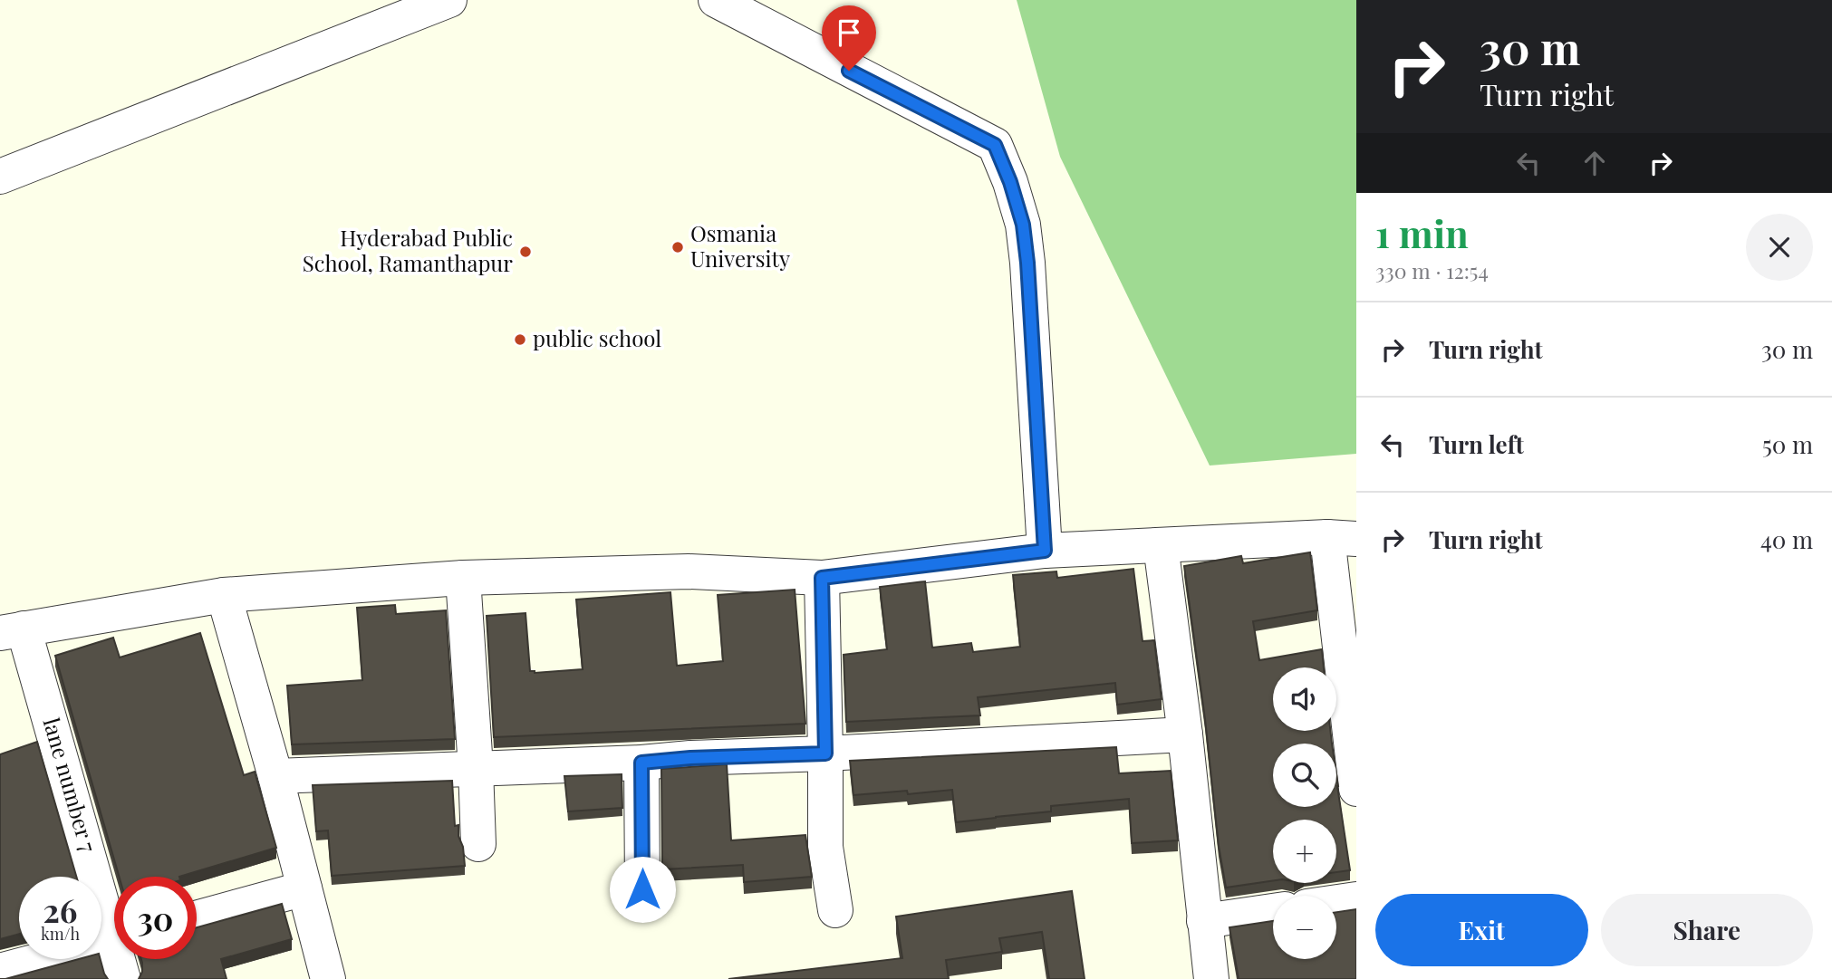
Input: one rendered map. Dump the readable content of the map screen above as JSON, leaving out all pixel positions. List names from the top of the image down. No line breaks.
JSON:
{"streets":{"street":["lane number 7"]},"places":["Osmania University","Hyderabad Public School, Ramanthapur","public school"],"page":{"turn":["30 m","Turn right"],"heading":["1 min","330 m · 12:54"],"list":[{"name":"Turn right","value":"30 m"},{"name":"Turn left","value":"50 m"},{"name":"Turn right","value":"40 m"}],"map_buttons":["+","−"],"speed":"26 km/h","limit":"30","buttons":["Exit","Share"]}}
